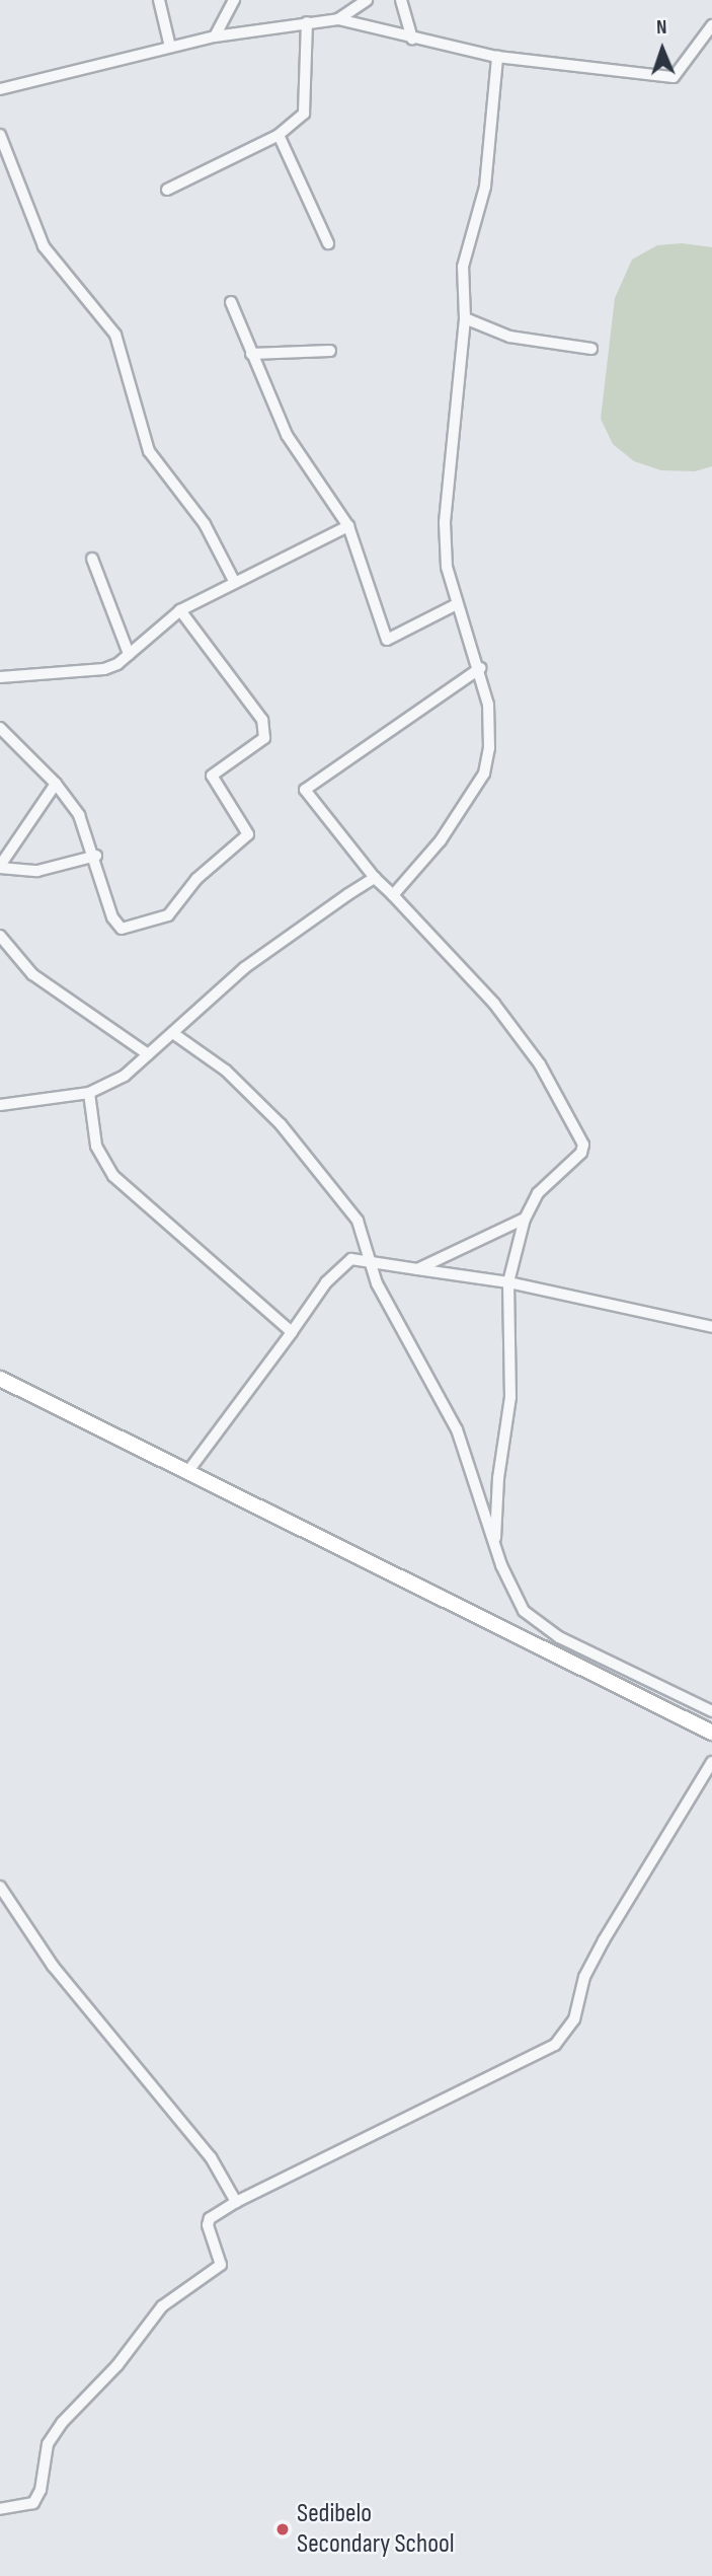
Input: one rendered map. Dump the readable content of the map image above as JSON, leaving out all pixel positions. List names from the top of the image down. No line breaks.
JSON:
{"places":["Sedibelo Secondary School"],"north":"top"}
